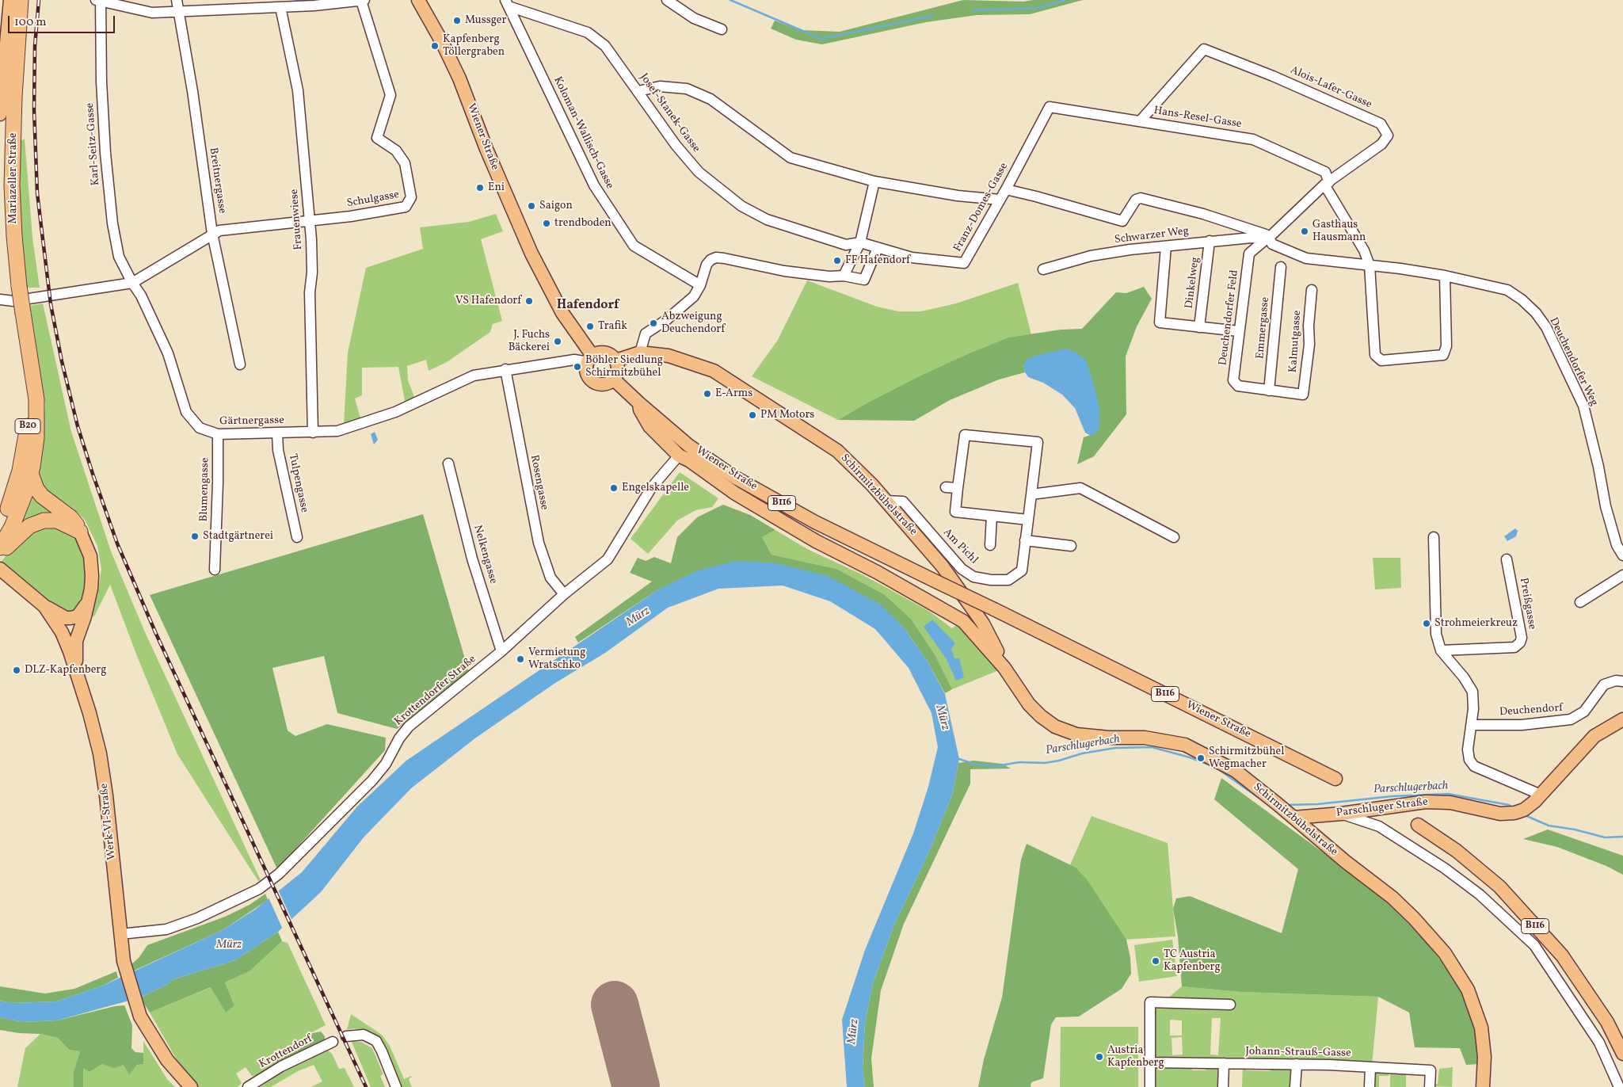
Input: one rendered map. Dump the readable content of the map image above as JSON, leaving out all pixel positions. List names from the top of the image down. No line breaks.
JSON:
{"streets":{"highway":["Mariazeller Straße","B20"],"main road":["Wiener Straße","Schirmitzbühelstraße","B116","Parschluger Straße","Werk-VI-Straße"],"street":["Alois-Lafer-Gasse","Josef-Stanek-Gasse","Hans-Resel-Gasse","Koloman-Wallisch-Gasse","Karl-Seitz-Gasse","Breitnergasse","Schulgasse","Franz-Domes-Gasse","Frauenwiese","Schwarzer Weg","Dinkelweg","Deuchendorfer Feld","Emmergasse","Kalmutgasse","Deuchendorfer Weg","Gärtnergasse","Rosengasse","Tulpengasse","Blumengasse","Am Pichl","Nelkengasse","Preißgasse","Krottendorfer Straße","Deuchendorf","Krottendorf","Johann-Strauß-Gasse"]},"crossings":[["Alois-Lafer-Gasse","Hans-Resel-Gasse"],["Alois-Lafer-Gasse","Schwarzer Weg"],["Alois-Lafer-Gasse","Deuchendorfer Feld"],["Alois-Lafer-Gasse","Deuchendorfer Weg"],["Josef-Stanek-Gasse","Koloman-Wallisch-Gasse"],["Josef-Stanek-Gasse","Franz-Domes-Gasse"],["Hans-Resel-Gasse","Franz-Domes-Gasse"],["Hans-Resel-Gasse","Deuchendorfer Weg"],["Wiener Straße","Gärtnergasse"],["Karl-Seitz-Gasse","Schulgasse"],["Karl-Seitz-Gasse","Gärtnergasse"],["Mariazeller Straße","B20"],["Breitnergasse","Schulgasse"],["Schulgasse","Frauenwiese"],["Schulgasse","Gärtnergasse"],["Franz-Domes-Gasse","Deuchendorfer Weg"],["Frauenwiese","Gärtnergasse"],["Schwarzer Weg","Dinkelweg"],["Schwarzer Weg","Deuchendorfer Feld"],["Schwarzer Weg","Deuchendorfer Weg"],["Deuchendorfer Feld","Emmergasse"],["Deuchendorfer Feld","Kalmutgasse"],["Deuchendorfer Feld","Deuchendorfer Weg"],["Gärtnergasse","Rosengasse"],["Gärtnergasse","Tulpengasse"],["Gärtnergasse","Blumengasse"],["Rosengasse","Krottendorfer Straße"],["Schirmitzbühelstraße","Am Pichl"],["Schirmitzbühelstraße","Parschluger Straße"],["Nelkengasse","Krottendorfer Straße"],["Krottendorfer Straße","Werk-VI-Straße"]],"districts":["Hafendorf"],"water":["Mürz","Parschlugerbach"],"places":["Mussger","Kapfenberg Töllergraben","Eni","Saigon","trendboden","Gasthaus Hausmann","FF Hafendorf","VS Hafendorf","Abzweigung Deuchendorf","Trafik","J. Fuchs Bäckerei","Böhler Siedlung Schirmitzbühel","E-Arms","PM Motors","Engelskapelle","Stadtgärtnerei","Strohmeierkreuz","Vermietung Wratschko","DLZ-Kapfenberg","Schirmitzbühel Wegmacher","TC Austria Kapfenberg","Austria Kapfenberg"],"scale_bar":"100 m"}
